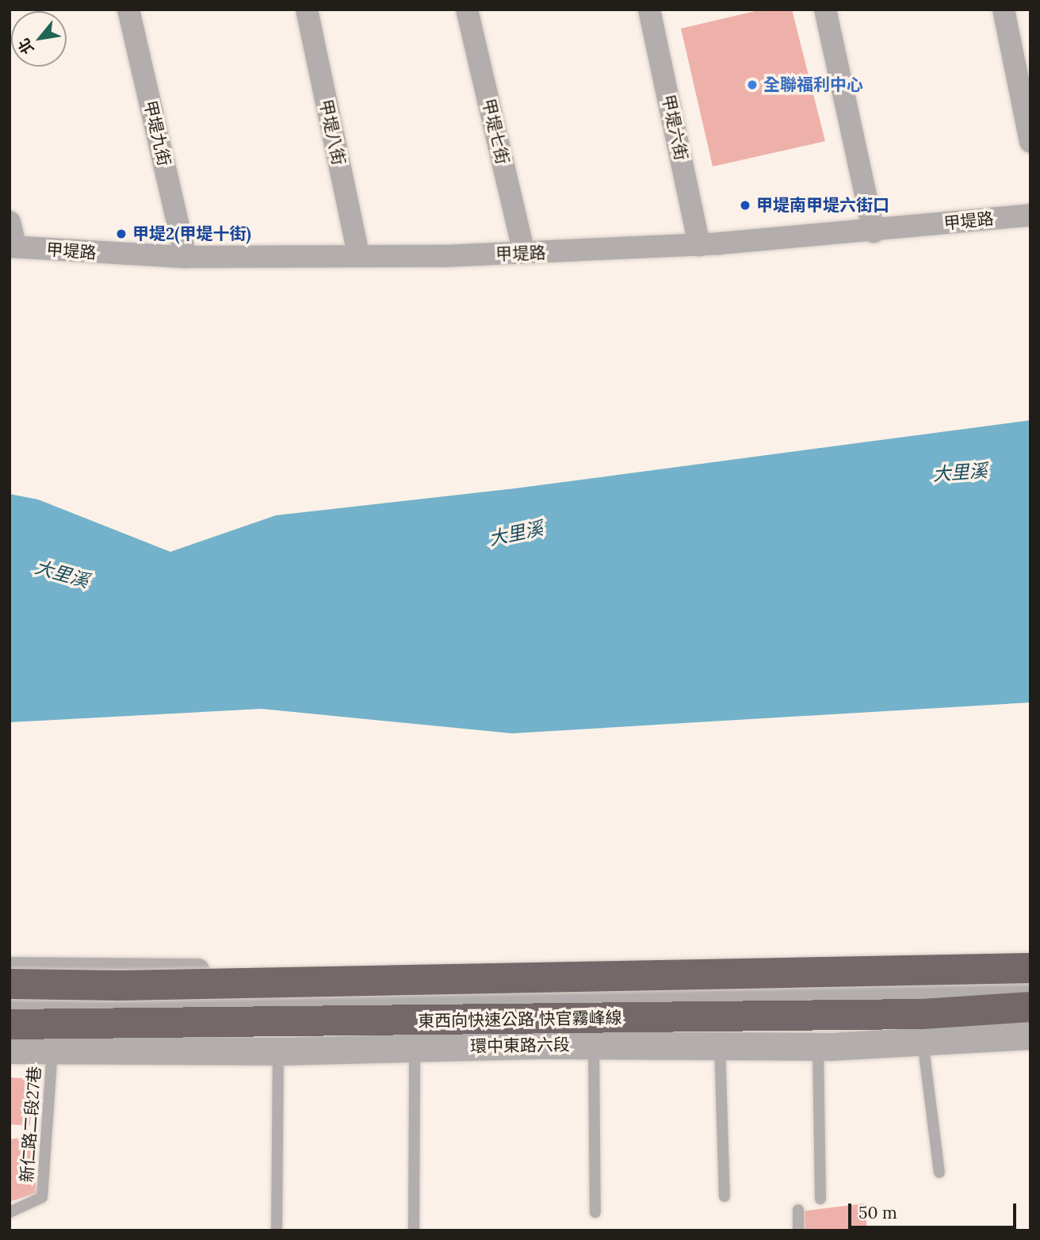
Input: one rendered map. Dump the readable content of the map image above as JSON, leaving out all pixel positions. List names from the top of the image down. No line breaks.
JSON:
{"streets":{"highway":["東西向快速公路 快官霧峰線"],"street":["甲堤六街","甲堤七街","甲堤八街","甲堤九街","甲堤路","環中東路六段"],"lane":["新仁路二段27巷"]},"crossings":[["甲堤六街","甲堤路"],["甲堤七街","甲堤路"],["甲堤八街","甲堤路"],["甲堤九街","甲堤路"],["環中東路六段","新仁路二段27巷"]],"water":["大里溪"],"places":["全聯福利中心","甲堤南甲堤六街口","甲堤2(甲堤十街)"],"scale_bar":"50 m","north":"bottom left"}
